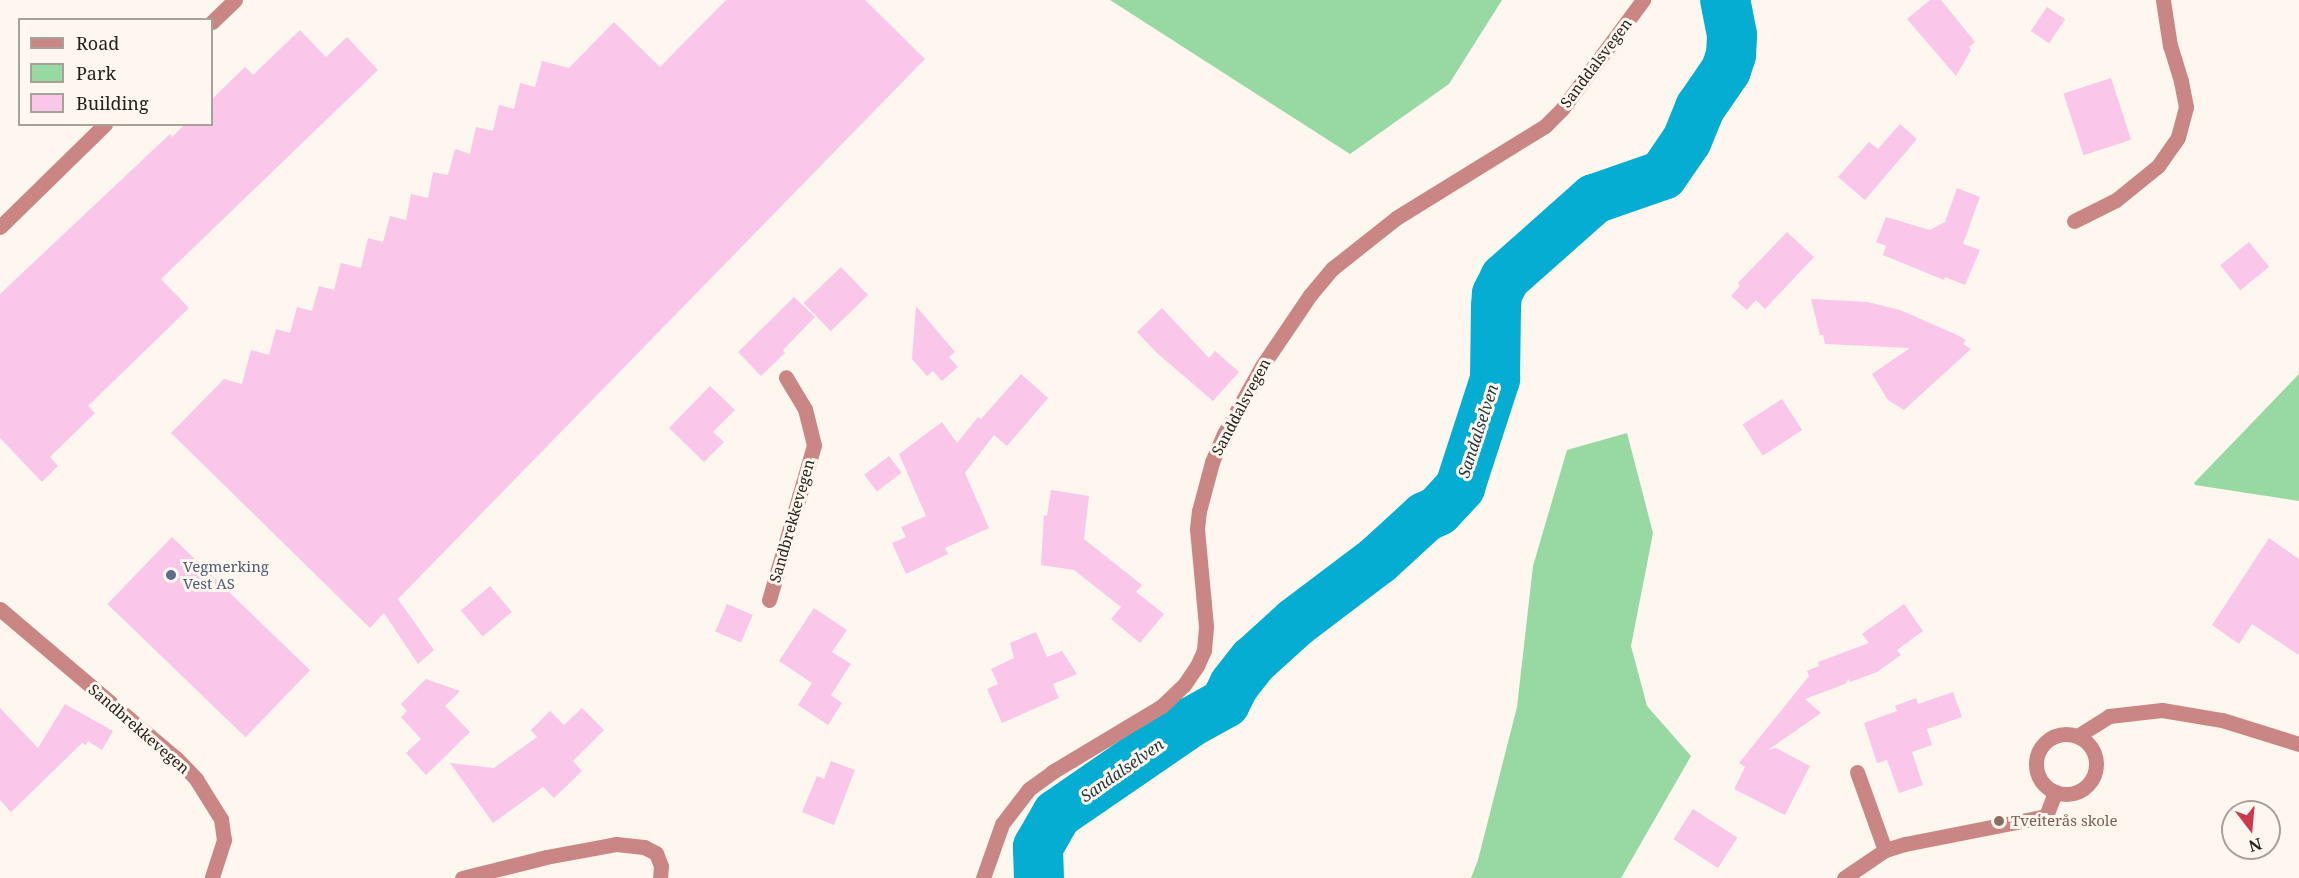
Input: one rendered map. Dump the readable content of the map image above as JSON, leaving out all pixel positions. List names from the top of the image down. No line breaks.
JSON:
{"streets":{"street":["Sanddalsvegen","Sandbrekkevegen"]},"water":["Sandalselven"],"places":["Vegmerking Vest AS","Tveiterås skole"],"legend":["Road","Park","Building"],"north":"bottom"}
